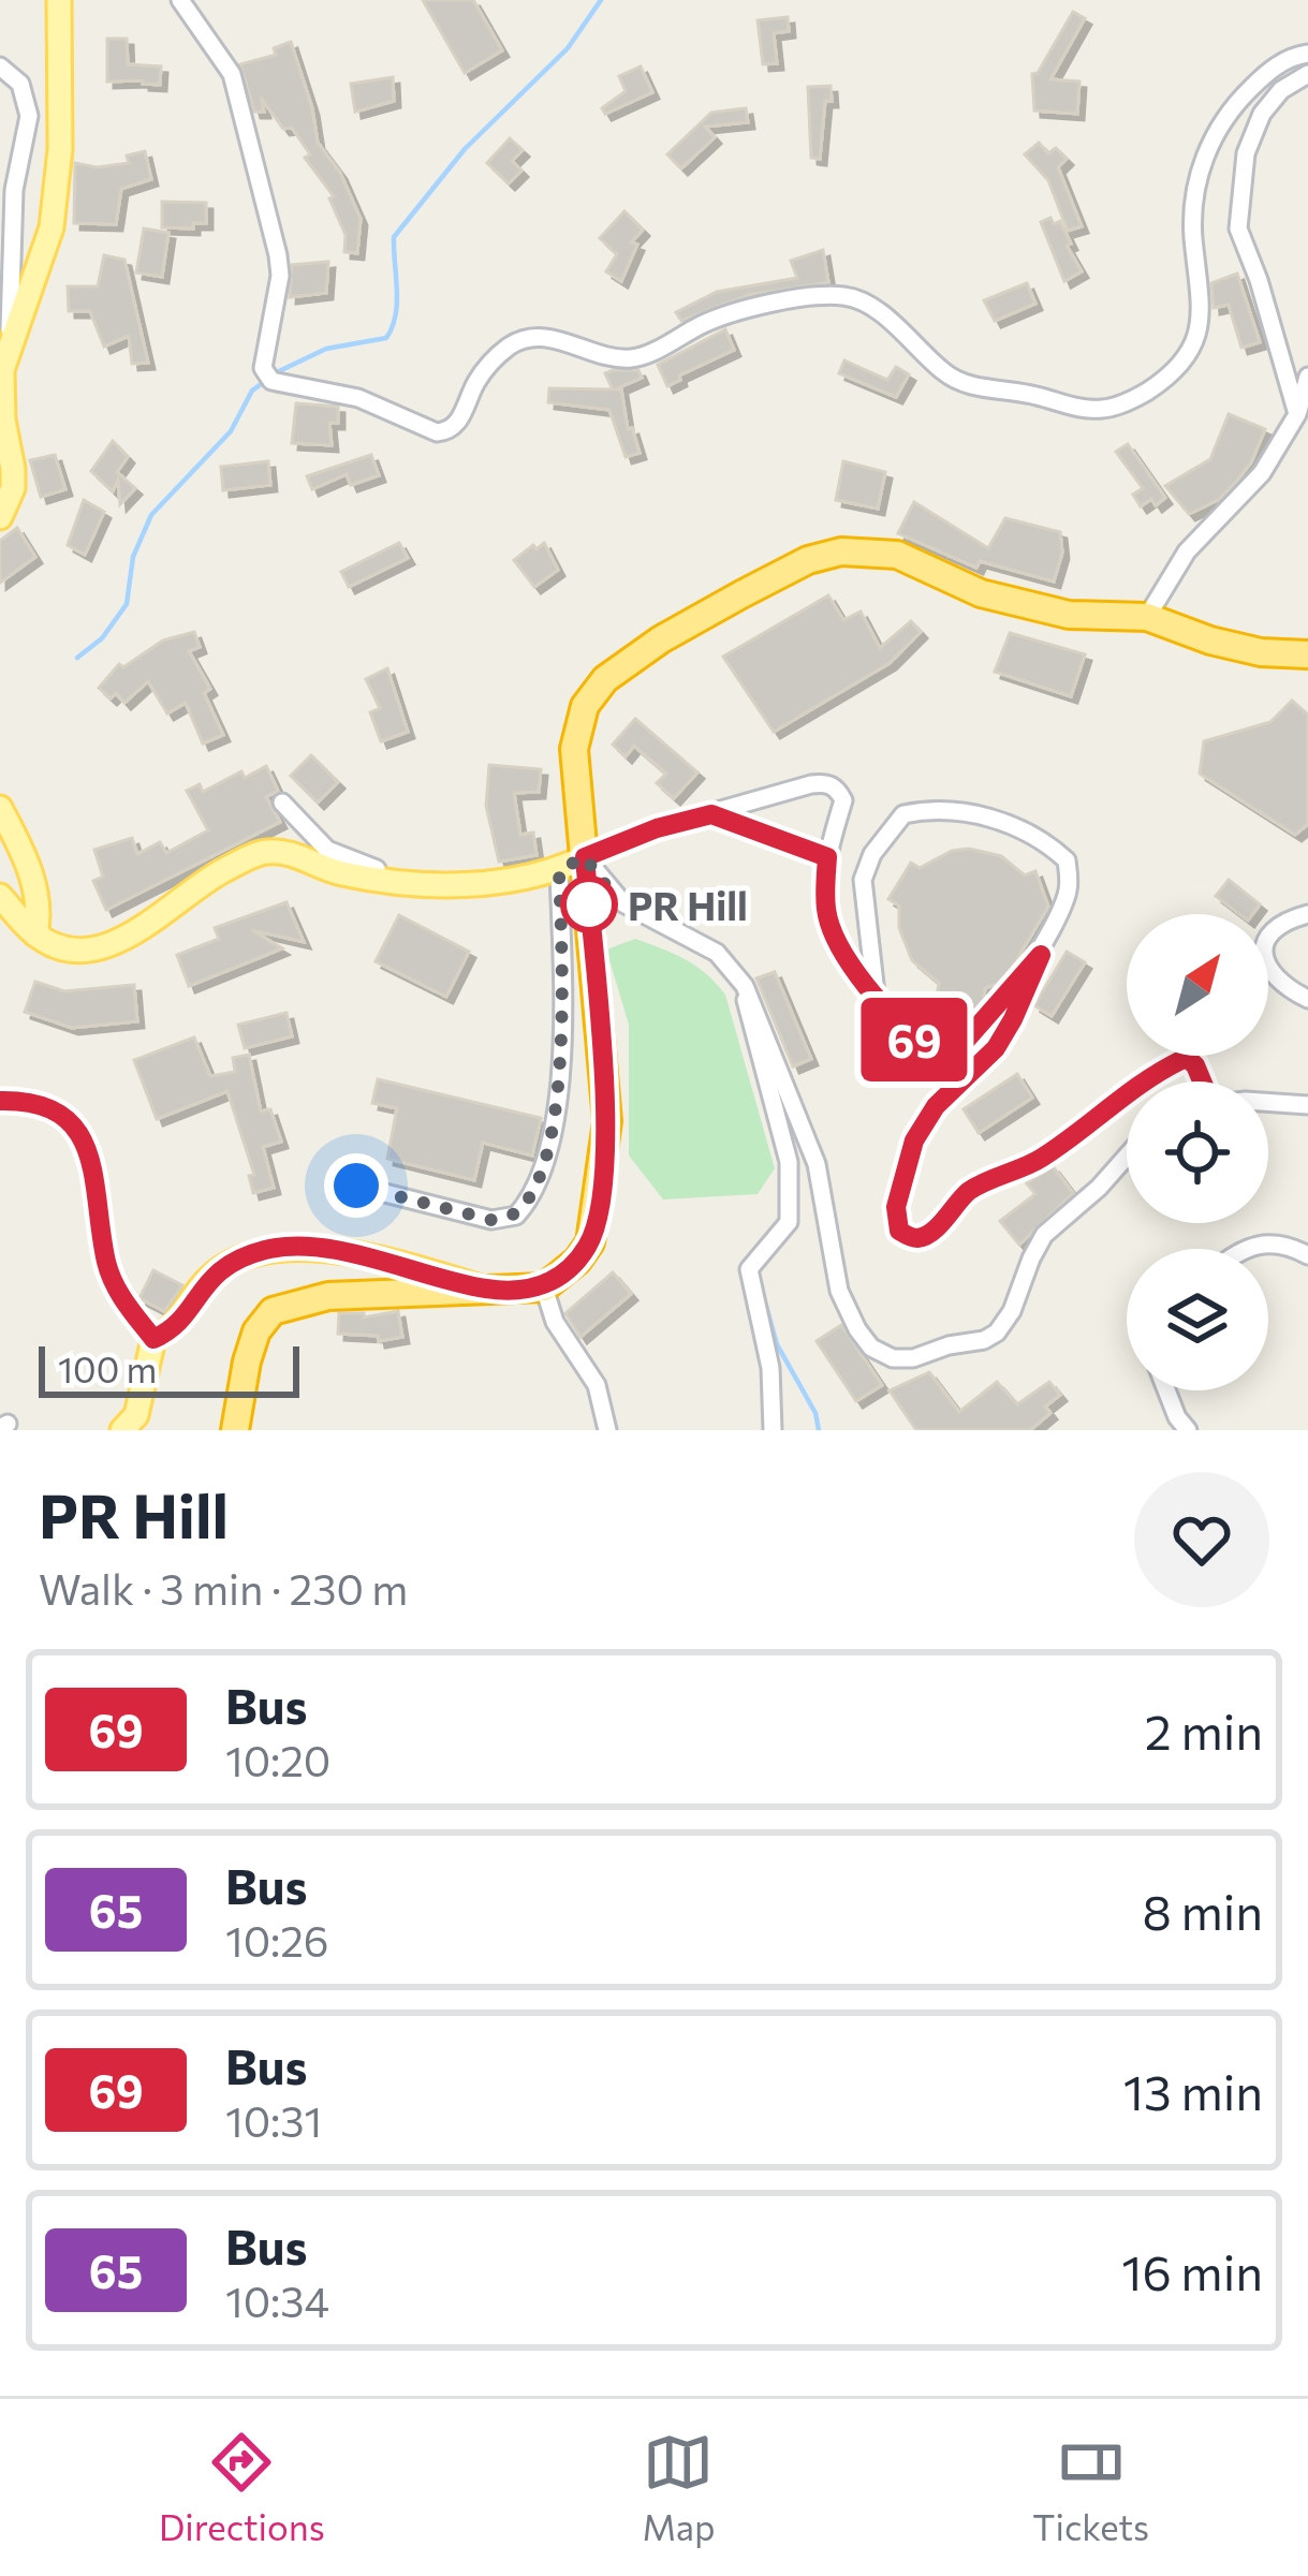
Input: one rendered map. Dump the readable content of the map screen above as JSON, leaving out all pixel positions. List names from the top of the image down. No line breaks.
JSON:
{"places":["PR Hill"],"lines":["bus line 69"],"scale_bar":"100 m","north":"top right","page":{"on_map":"69","scale":"100 m","heading":["PR Hill","Walk · 3 min · 230 m"],"list":[{"mark":"69","name":"Bus","note":"10:20","value":"2 min"},{"mark":"65","name":"Bus","note":"10:26","value":"8 min"},{"mark":"69","name":"Bus","note":"10:31","value":"13 min"},{"mark":"65","name":"Bus","note":"10:34","value":"16 min"}],"tabs":["Directions","Map","Tickets"]}}
